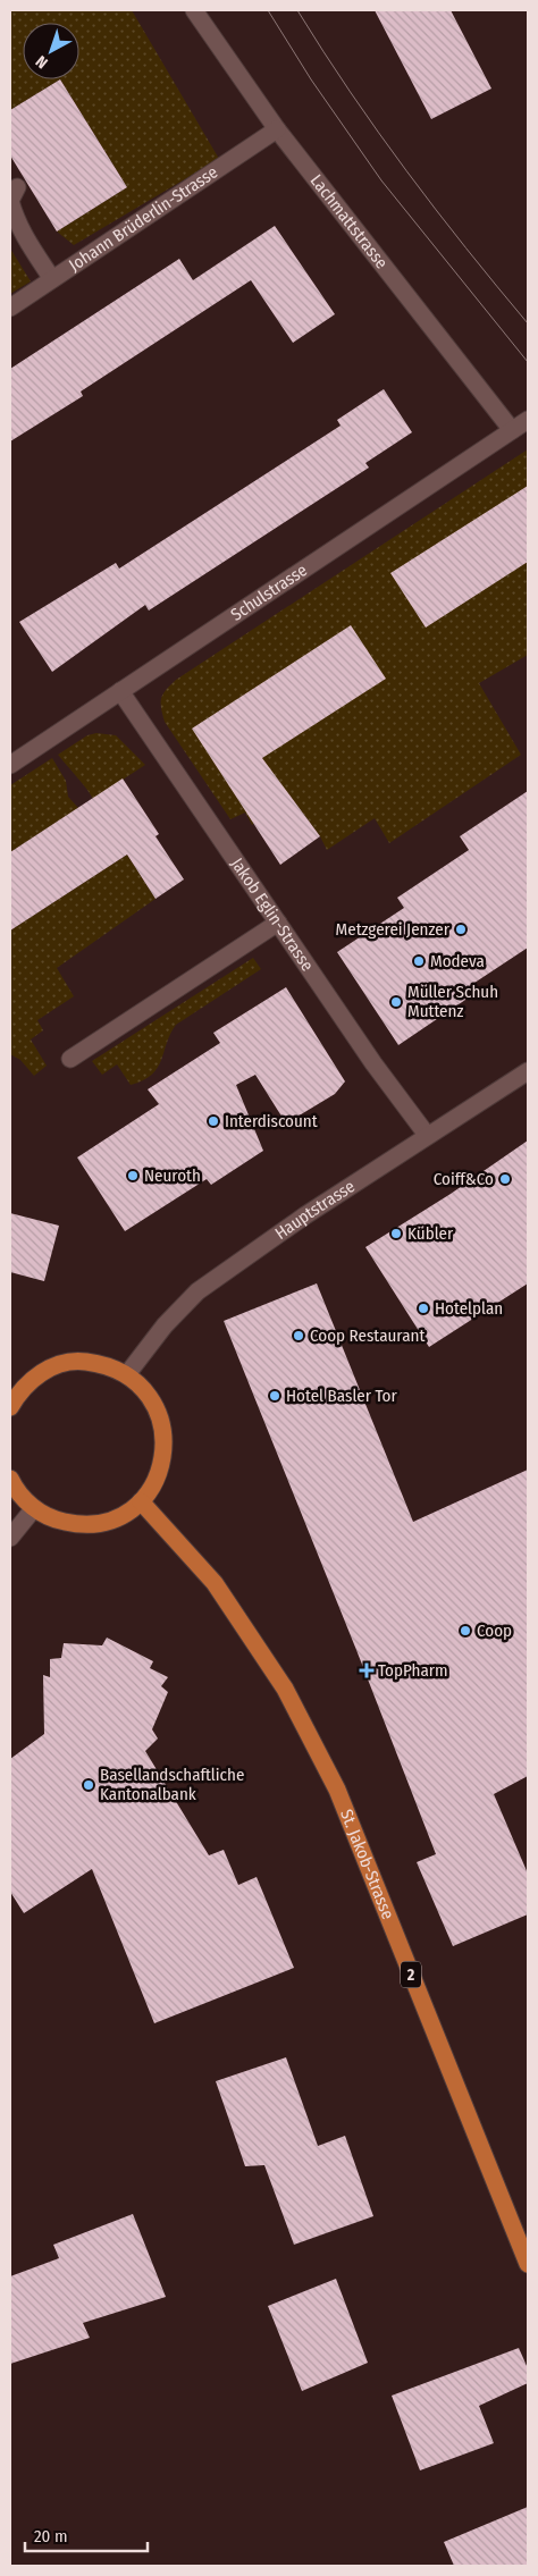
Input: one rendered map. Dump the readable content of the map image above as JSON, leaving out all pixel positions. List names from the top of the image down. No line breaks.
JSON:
{"streets":{"main road":["St. Jakob-Strasse","2"],"street":["Johann Brüderlin-Strasse","Lachmattstrasse","Schulstrasse","Jakob Eglin-Strasse","Hauptstrasse"]},"crossings":[["Johann Brüderlin-Strasse","Lachmattstrasse"],["Lachmattstrasse","Schulstrasse"],["Schulstrasse","Jakob Eglin-Strasse"],["Jakob Eglin-Strasse","Hauptstrasse"]],"places":{"other":["Metzgerei Jenzer","Modeva","Müller Schuh Muttenz","Interdiscount","Neuroth","Coiff&Co","Kübler","Hotelplan","Coop Restaurant","Hotel Basler Tor","Coop","Basellandschaftliche Kantonalbank"],"health":["TopPharm"]},"scale_bar":"20 m","north":"bottom left"}
